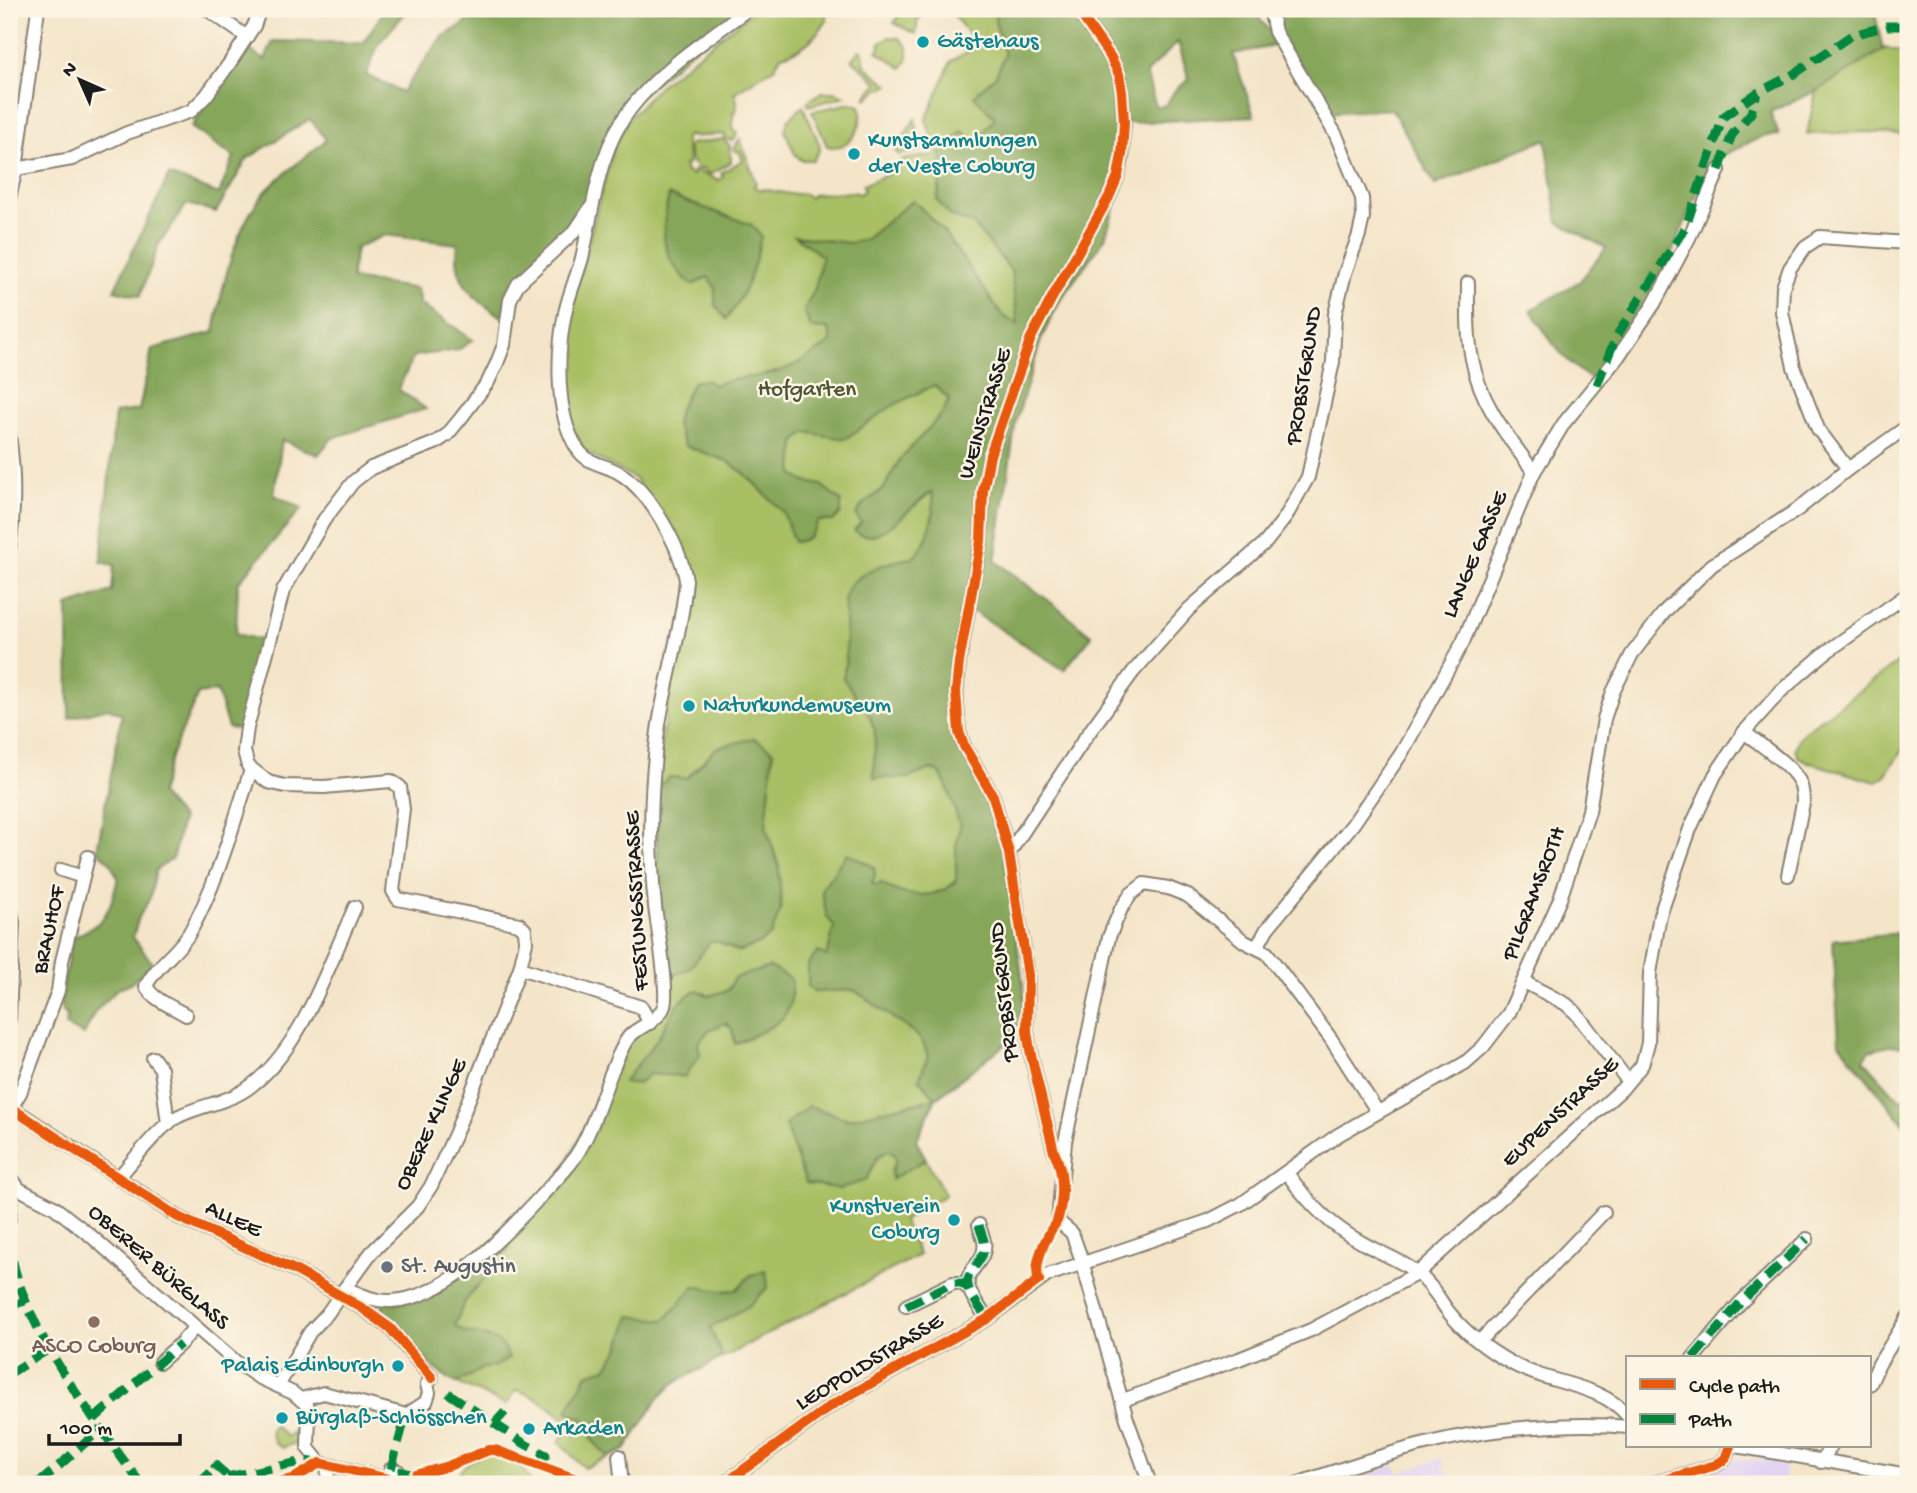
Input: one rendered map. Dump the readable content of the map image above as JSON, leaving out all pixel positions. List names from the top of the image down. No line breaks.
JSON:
{"streets":{"street":["PROBSTGRUND","WEINSTRASSE","LANGE GASSE","PILGRAMSROTH","FESTUNGSSTRASSE","BRAUHOF","EUPENSTRASSE","OBERE KLINGE","ALLEE","OBERER BÜRGLASS","LEOPOLDSTRASSE"]},"crossings":[["PROBSTGRUND","WEINSTRASSE"],["PILGRAMSROTH","LEOPOLDSTRASSE"],["FESTUNGSSTRASSE","OBERE KLINGE"],["BRAUHOF","ALLEE"],["OBERE KLINGE","OBERER BÜRGLASS"],["ALLEE","OBERER BÜRGLASS"]],"parks":["Hofgarten"],"places":["Gästehaus","Kunstsammlungen der Veste Coburg","Naturkundemuseum","Kunstverein Coburg","St. Augustin","ASCO Coburg","Palais Edinburgh","Bürglaß-Schlösschen","Arkaden"],"legend":["Cycle path","Path"],"scale_bar":"100 m","north":"top left"}
